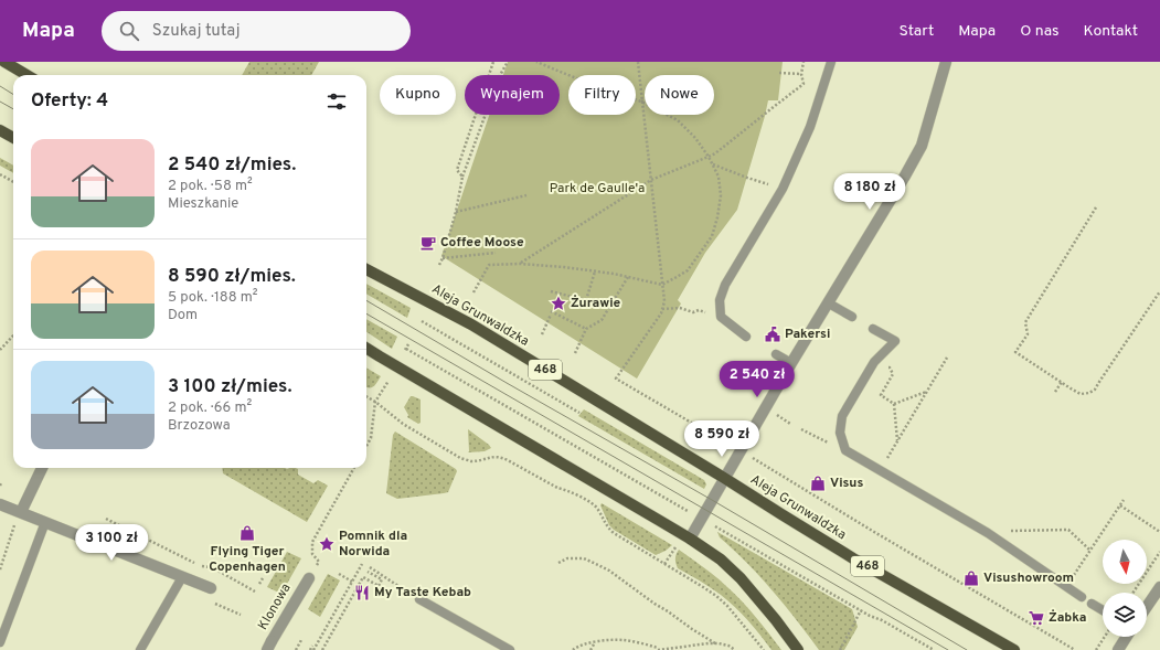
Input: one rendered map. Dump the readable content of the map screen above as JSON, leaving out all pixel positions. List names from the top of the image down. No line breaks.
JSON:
{"streets":{"main road":["Aleja Grunwaldzka","468"],"street":["Klonowa"]},"parks":["Park de Gaulle'a"],"places":{"cafe":["Coffee Moose"],"place":["Żurawie","Pomnik dla Norwida"],"public building":["Pakersi"],"shop":["Visus","Flying Tiger Copenhagen","Visushowroom"],"restaurant":["My Taste Kebab"],"supermarket":["Żabka"]},"north":"bottom","page":{"header":"Mapa","search":"Szukaj tutaj","nav":["Start","Mapa","O nas","Kontakt"],"chip":["Kupno","Wynajem","Filtry","Nowe"],"heading":"Oferty: 4","list":[{"name":"2 540 zł/mies.","note":"2 pok. · 58 m² · Mieszkanie"},{"name":"8 590 zł/mies.","note":"5 pok. · 188 m² · Dom"},{"name":"3 100 zł/mies.","note":"2 pok. · 66 m² · Brzozowa"}],"price":["8 180 zł","2 540 zł","8 590 zł","3 100 zł"]}}
